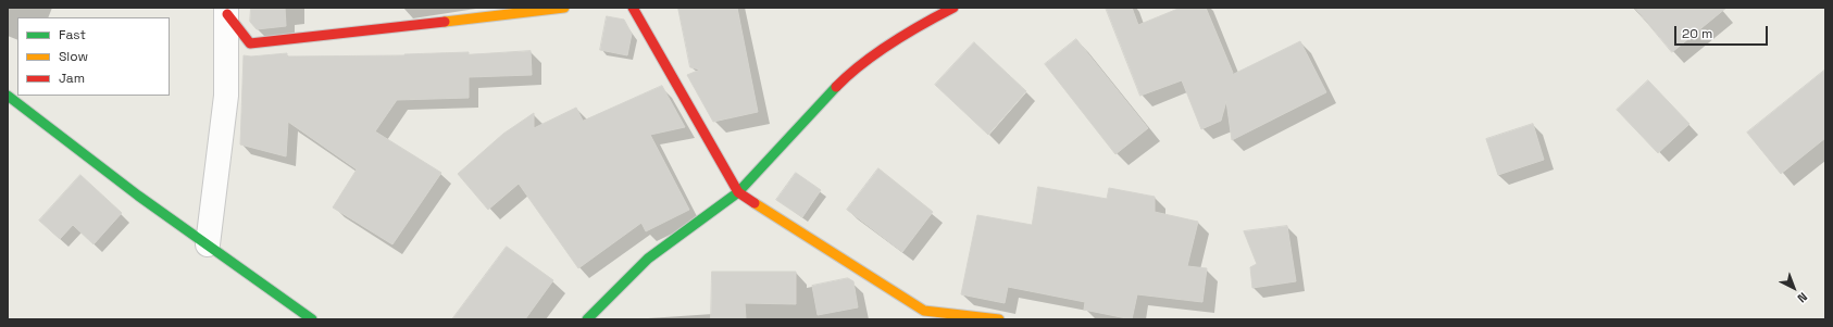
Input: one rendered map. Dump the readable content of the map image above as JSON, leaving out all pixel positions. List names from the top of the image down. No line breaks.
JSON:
{"legend":["Fast","Slow","Jam"],"scale_bar":"20 m","north":"bottom right"}
